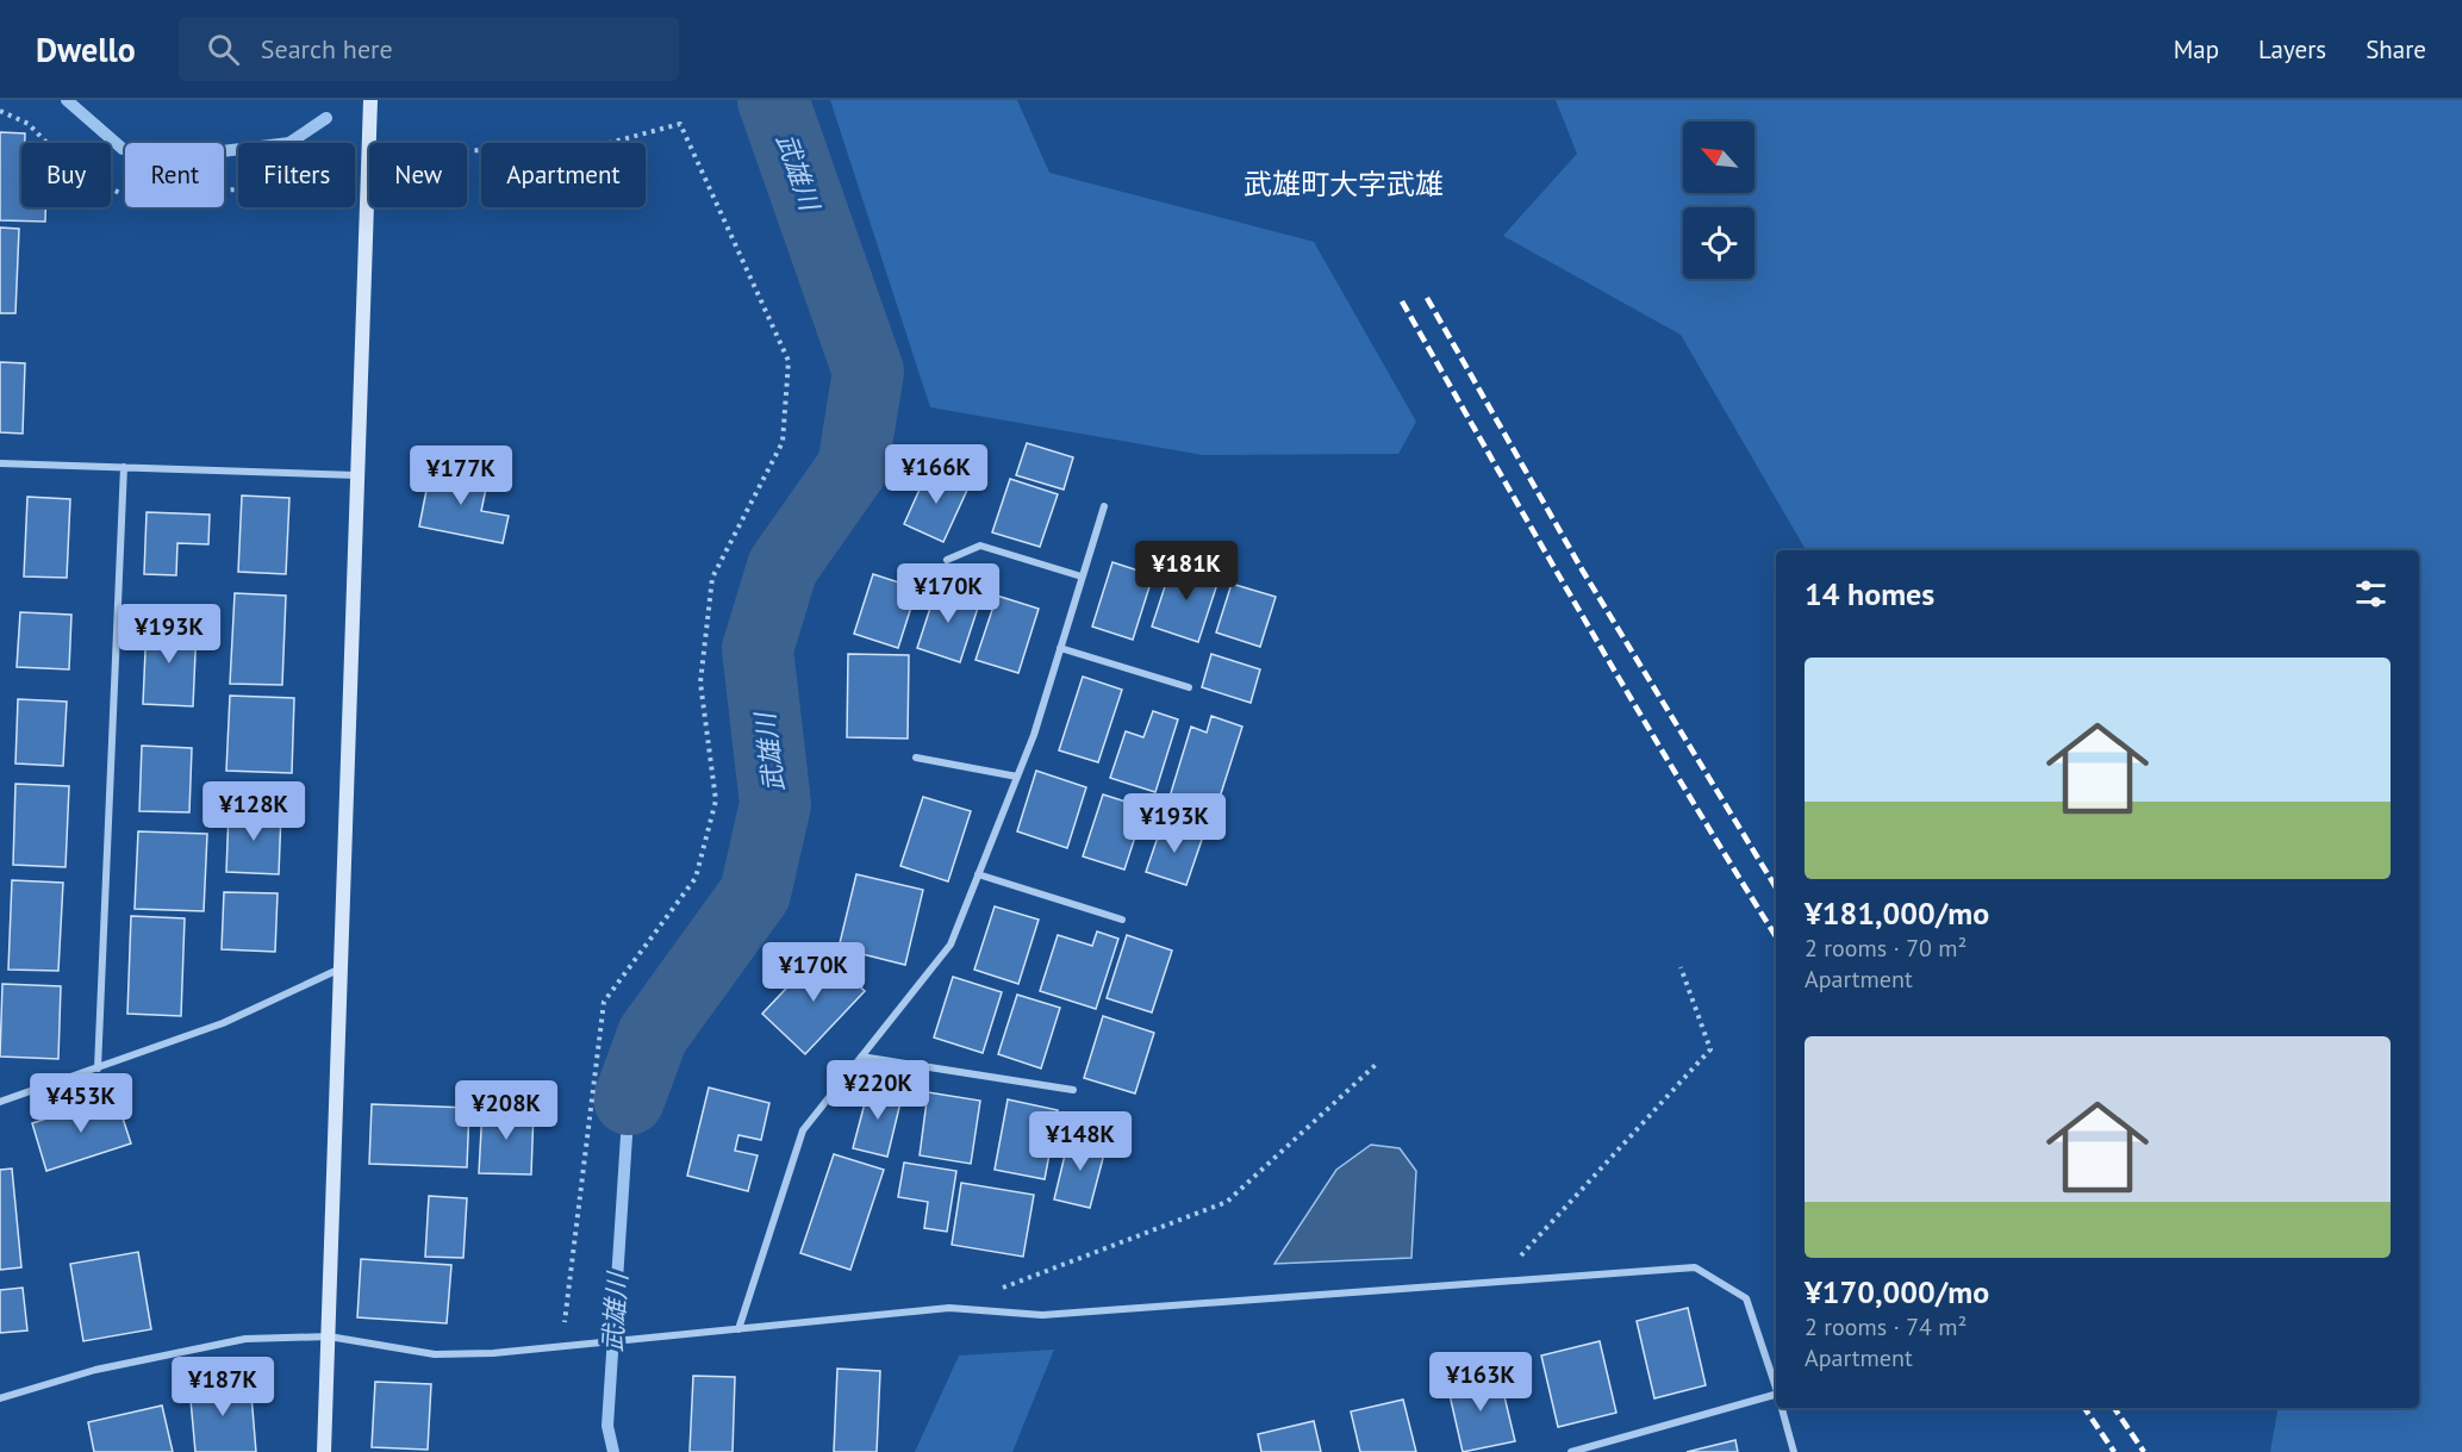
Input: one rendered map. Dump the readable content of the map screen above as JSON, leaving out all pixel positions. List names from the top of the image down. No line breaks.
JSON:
{"districts":["武雄町大字武雄"],"water":["武雄川"],"north":"top left","page":{"header":"Dwello","search":"Search here","nav":["Map","Layers","Share"],"chip":["Buy","Rent","Filters","New","Apartment"],"price":["¥166K","¥177K","¥181K","¥170K","¥193K","¥128K","¥193K","¥170K","¥220K","¥453K","¥208K","¥148K","¥163K","¥187K"],"heading":"14 homes","list":[{"name":"¥181,000/mo","note":"2 rooms · 70 m² · Apartment"},{"name":"¥170,000/mo","note":"2 rooms · 74 m² · Apartment"}]}}
